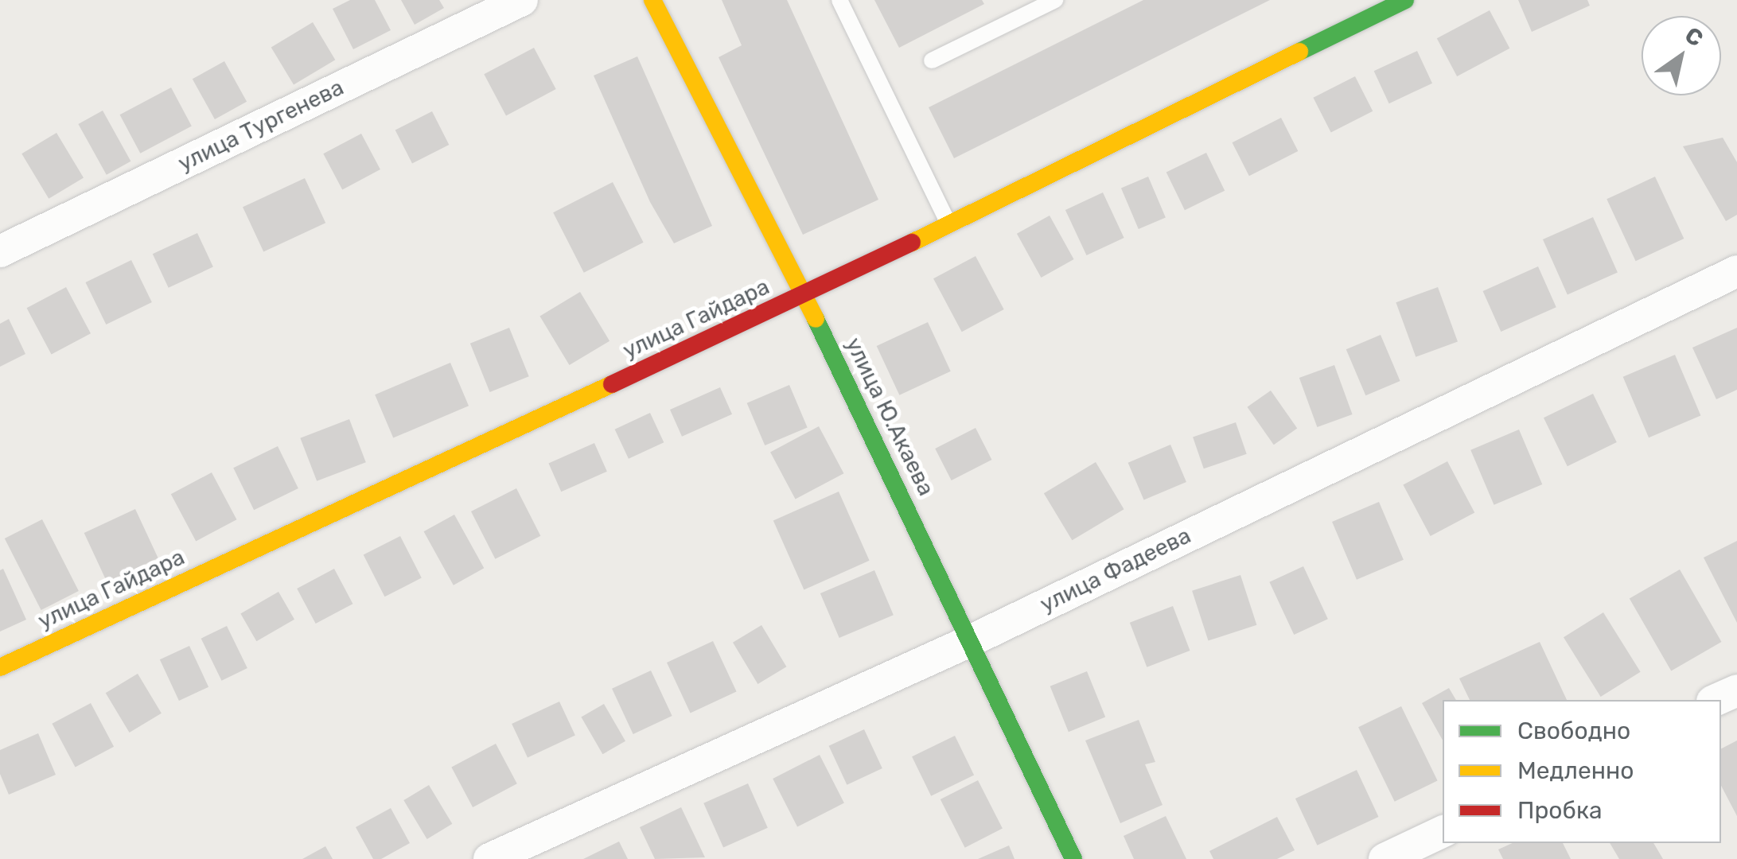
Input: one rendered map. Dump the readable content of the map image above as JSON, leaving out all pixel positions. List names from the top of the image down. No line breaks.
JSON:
{"streets":{"street":["улица Тургенева","улица Гайдара","улица Ю.Акаева","улица Фадеева"]},"crossings":[["улица Гайдара","улица Ю.Акаева"],["улица Ю.Акаева","улица Фадеева"]],"legend":["Свободно","Медленно","Пробка"],"north":"top right"}
